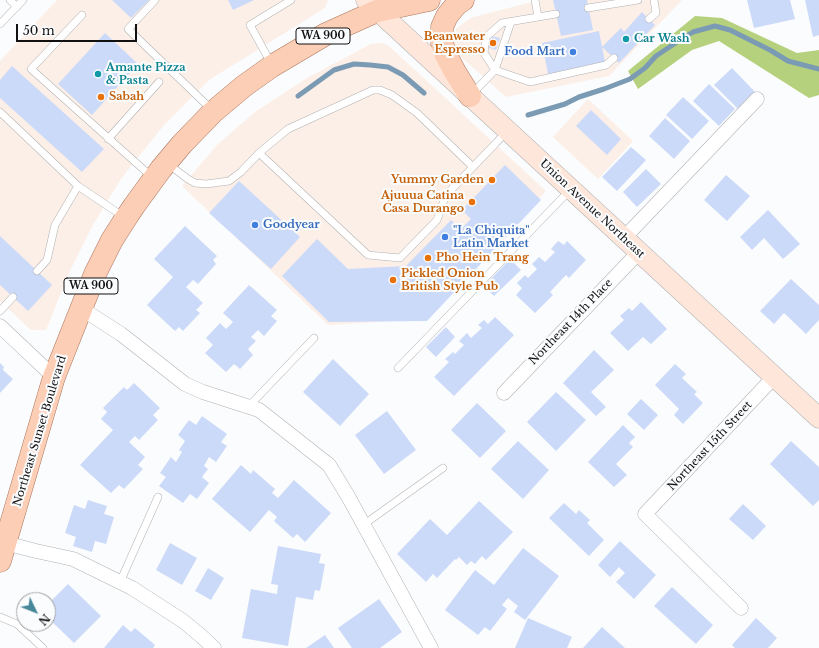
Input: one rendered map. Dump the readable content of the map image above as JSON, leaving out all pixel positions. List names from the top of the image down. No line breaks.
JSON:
{"streets":{"main road":["WA 900","Northeast Sunset Boulevard"],"street":["Union Avenue Northeast","Northeast 14th Place","Northeast 15th Street"]},"crossings":[["Union Avenue Northeast","Northeast 14th Place"],["Union Avenue Northeast","Northeast Sunset Boulevard"],["Union Avenue Northeast","Northeast 15th Street"]],"places":["Car Wash","Beanwater Espresso","Food Mart","Amante Pizza & Pasta","Sabah","Yummy Garden","Ajuuua Catina Casa Durango","Goodyear","\"La Chiquita\" Latin Market","Pho Hein Trang","Pickled Onion British Style Pub"],"scale_bar":"50 m","north":"bottom right"}
